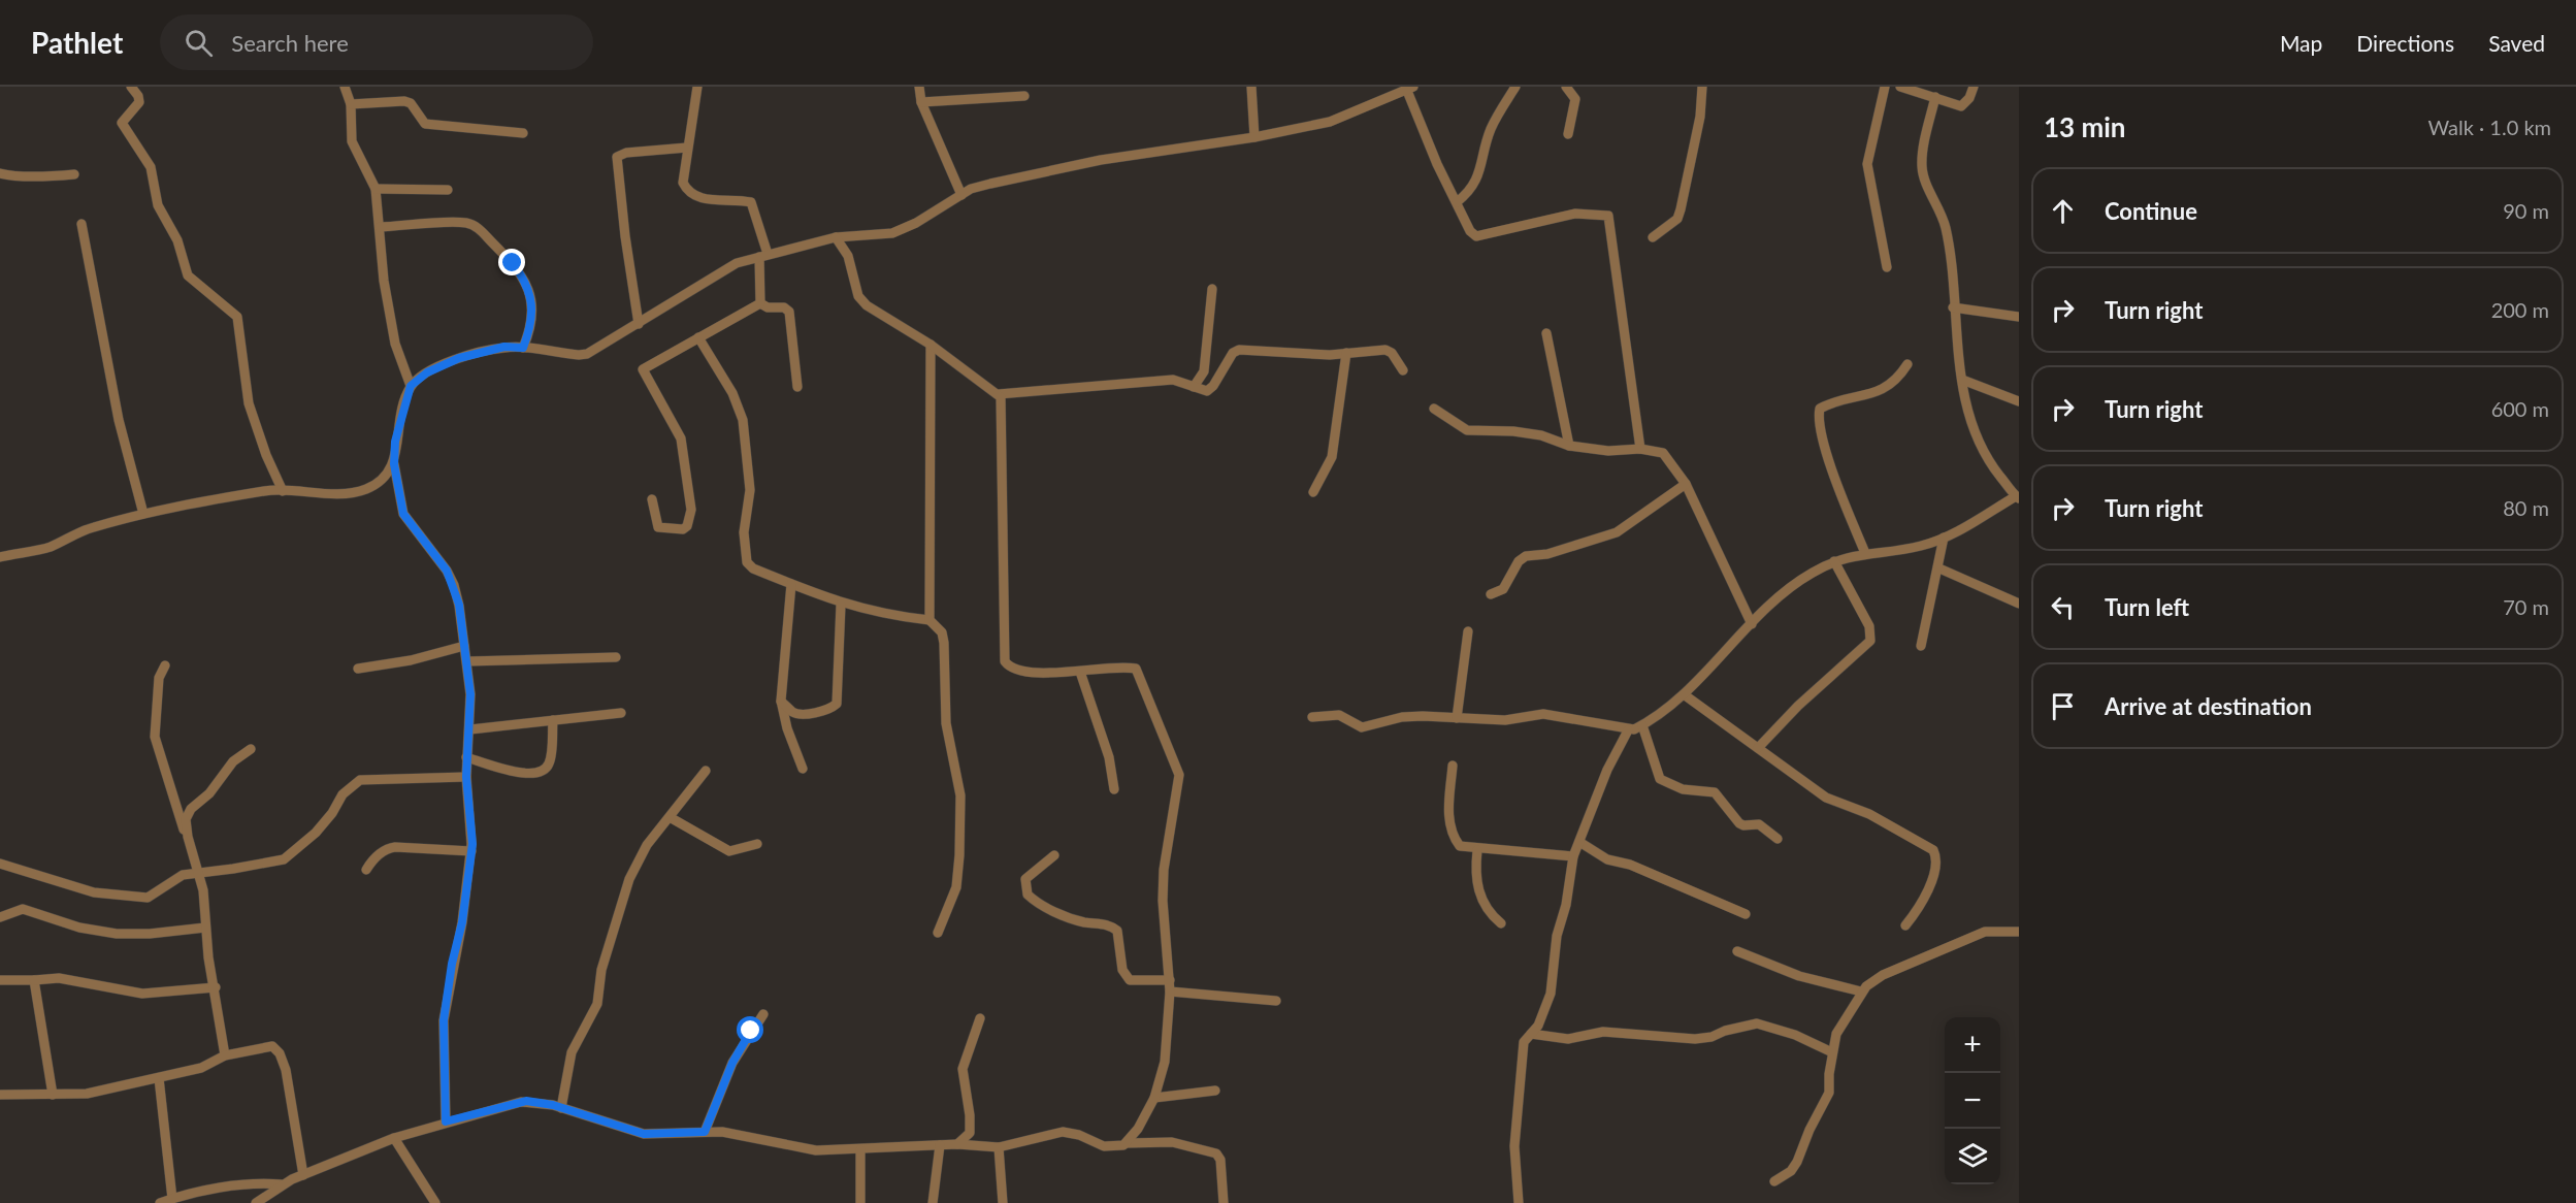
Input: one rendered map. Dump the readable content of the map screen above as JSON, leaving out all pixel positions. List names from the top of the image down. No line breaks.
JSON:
{"page":{"header":"Pathlet","search":"Search here","nav":["Map","Directions","Saved"],"heading":["13 min","Walk · 1.0 km"],"list":[["Continue","90 m"],["Turn right","200 m"],["Turn right","600 m"],["Turn right","80 m"],["Turn left","70 m"],"Arrive at destination"],"map_buttons":["+","−"]}}
